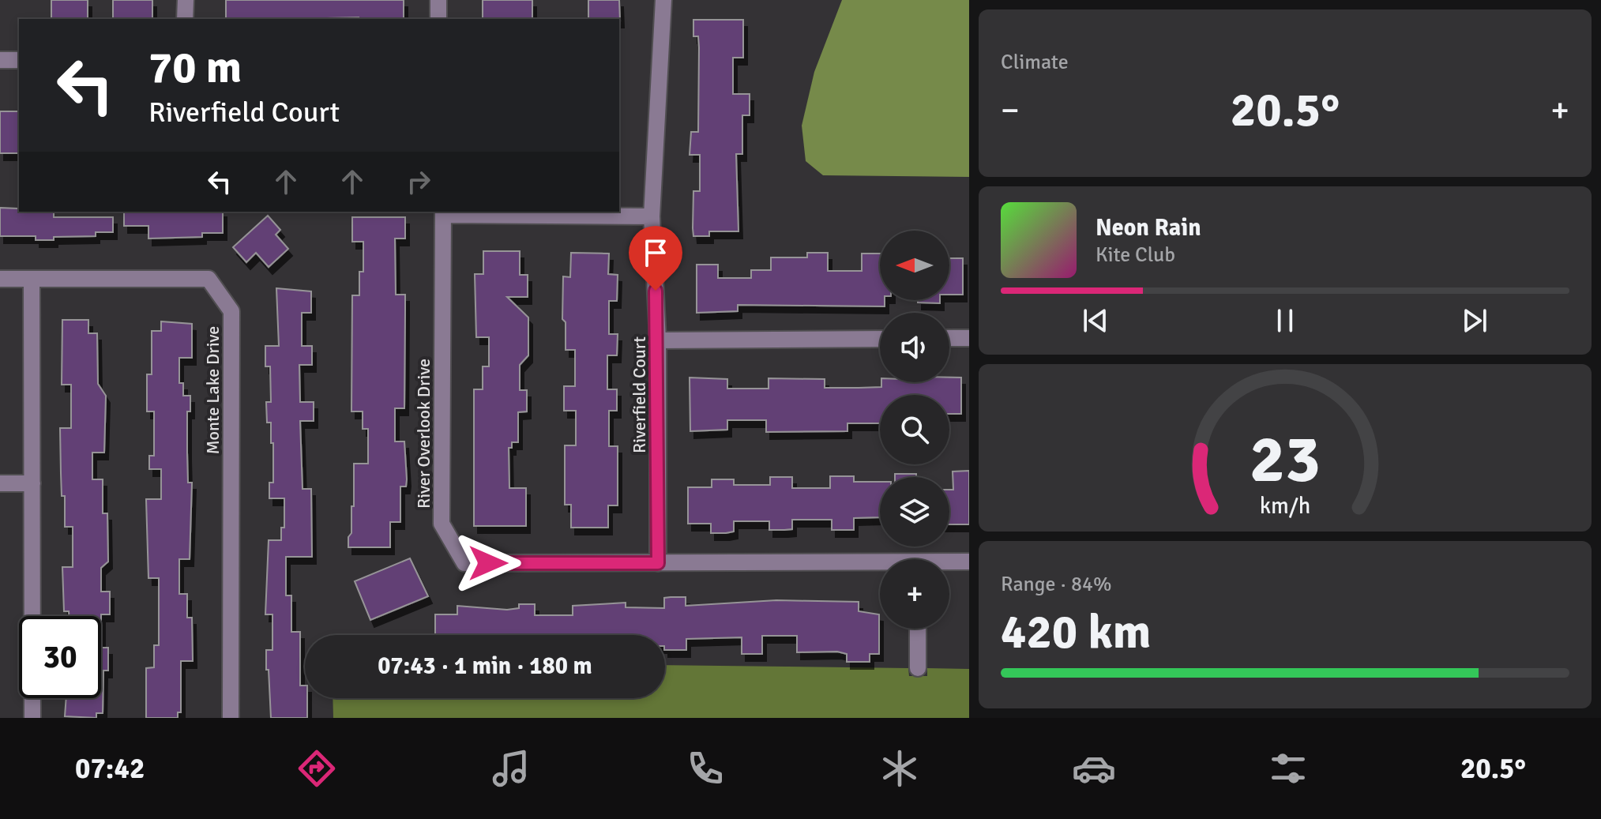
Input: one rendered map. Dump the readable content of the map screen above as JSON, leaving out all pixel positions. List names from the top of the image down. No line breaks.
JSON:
{"streets":{"street":["Monte Lake Drive","Riverfield Court","River Overlook Drive"]},"crossings":[["Riverfield Court","River Overlook Drive"]],"north":"left","page":{"tile":["Climate",["Range · 84%","420 km"]],"turn":["70 m","Riverfield Court"],"heat":["−","20.5°","+"],"song":["Neon Rain","Kite Club"],"map_buttons":"+","limit":"30","trip":"07:43 · 1 min · 180 m","tabs":["07:42","20.5°"],"gauge":["23","km/h"]}}
